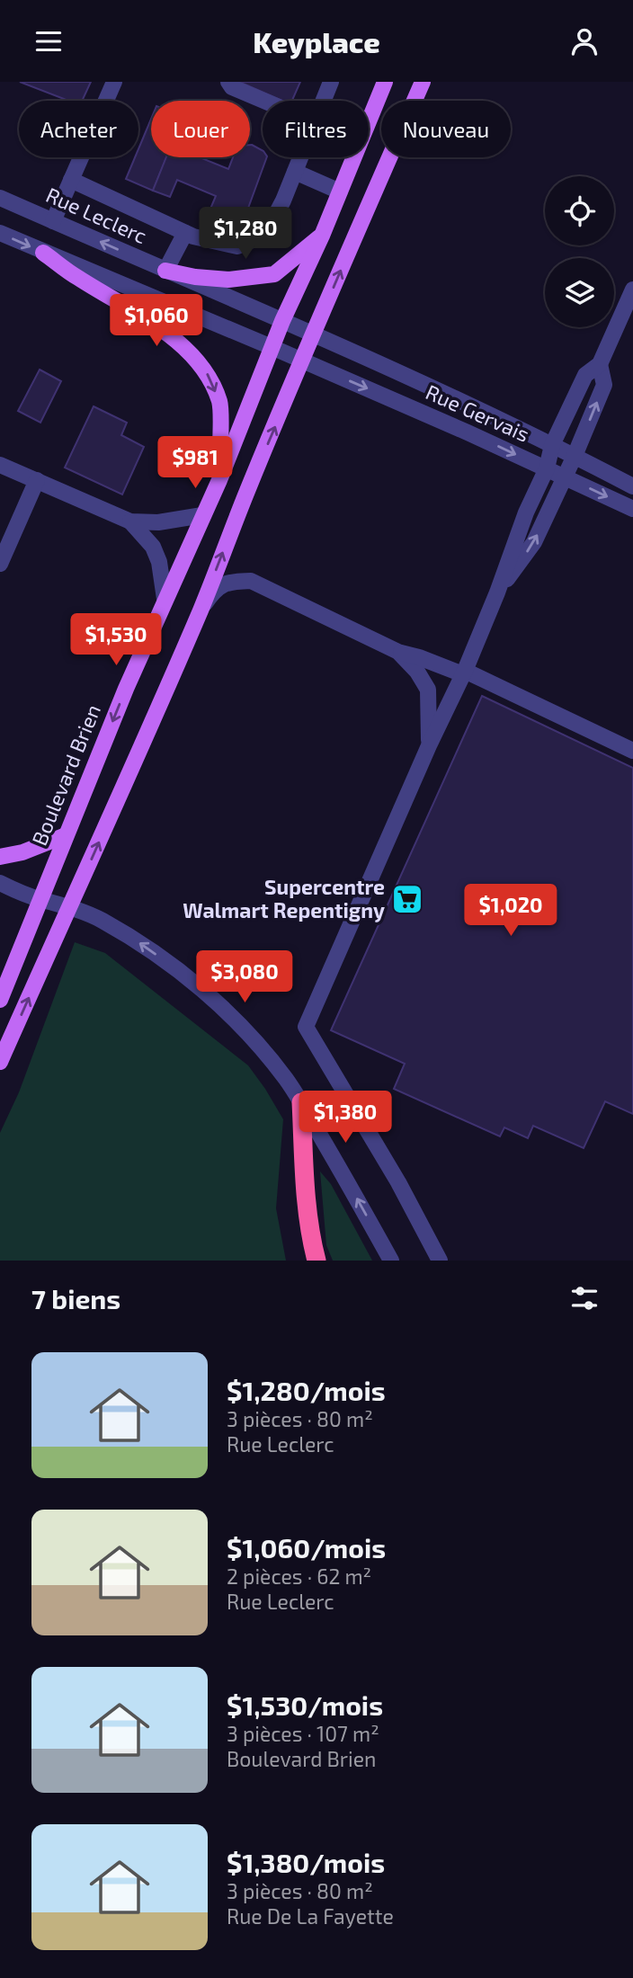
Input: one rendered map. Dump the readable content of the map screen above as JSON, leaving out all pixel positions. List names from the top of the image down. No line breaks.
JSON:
{"streets":{"main road":["Boulevard Brien"],"street":["Rue Leclerc","Rue Gervais"]},"crossings":[["Rue Leclerc","Rue Gervais"],["Rue Leclerc","Boulevard Brien"]],"places":{"supermarket":["Supercentre Walmart Repentigny"]},"page":{"header":"Keyplace","chip":["Acheter","Louer","Filtres","Nouveau"],"price":["$1,280","$1,060","$981","$1,530","$1,020","$3,080","$1,380"],"heading":"7 biens","list":[{"name":"$1,280/mois","note":"3 pièces · 80 m² · Rue Leclerc"},{"name":"$1,060/mois","note":"2 pièces · 62 m² · Rue Leclerc"},{"name":"$1,530/mois","note":"3 pièces · 107 m² · Boulevard Brien"},{"name":"$1,380/mois","note":"3 pièces · 80 m² · Rue De La Fayette"}]}}
